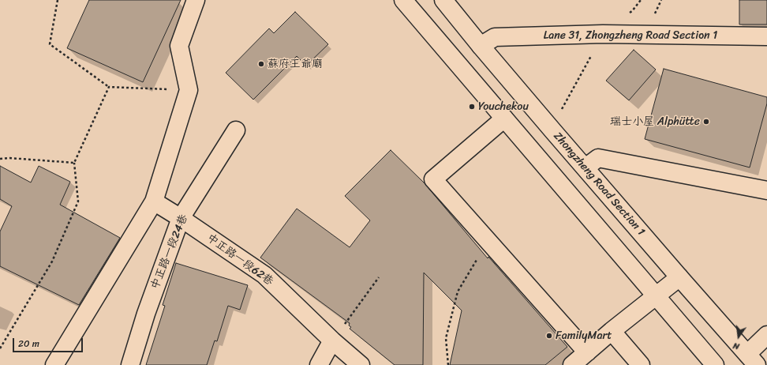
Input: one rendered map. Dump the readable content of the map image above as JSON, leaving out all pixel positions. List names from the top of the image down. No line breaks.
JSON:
{"streets":{"street":["Lane 31, Zhongzheng Road Section 1","Zhongzheng Road Section 1","中正路一段24巷","中正路一段62巷"]},"crossings":[["Lane 31, Zhongzheng Road Section 1","Zhongzheng Road Section 1"],["中正路一段24巷","中正路一段62巷"]],"places":["蘇府王爺廟","Youchekou","瑞士小屋 Alphütte","FamilyMart"],"scale_bar":"20 m","north":"bottom"}
